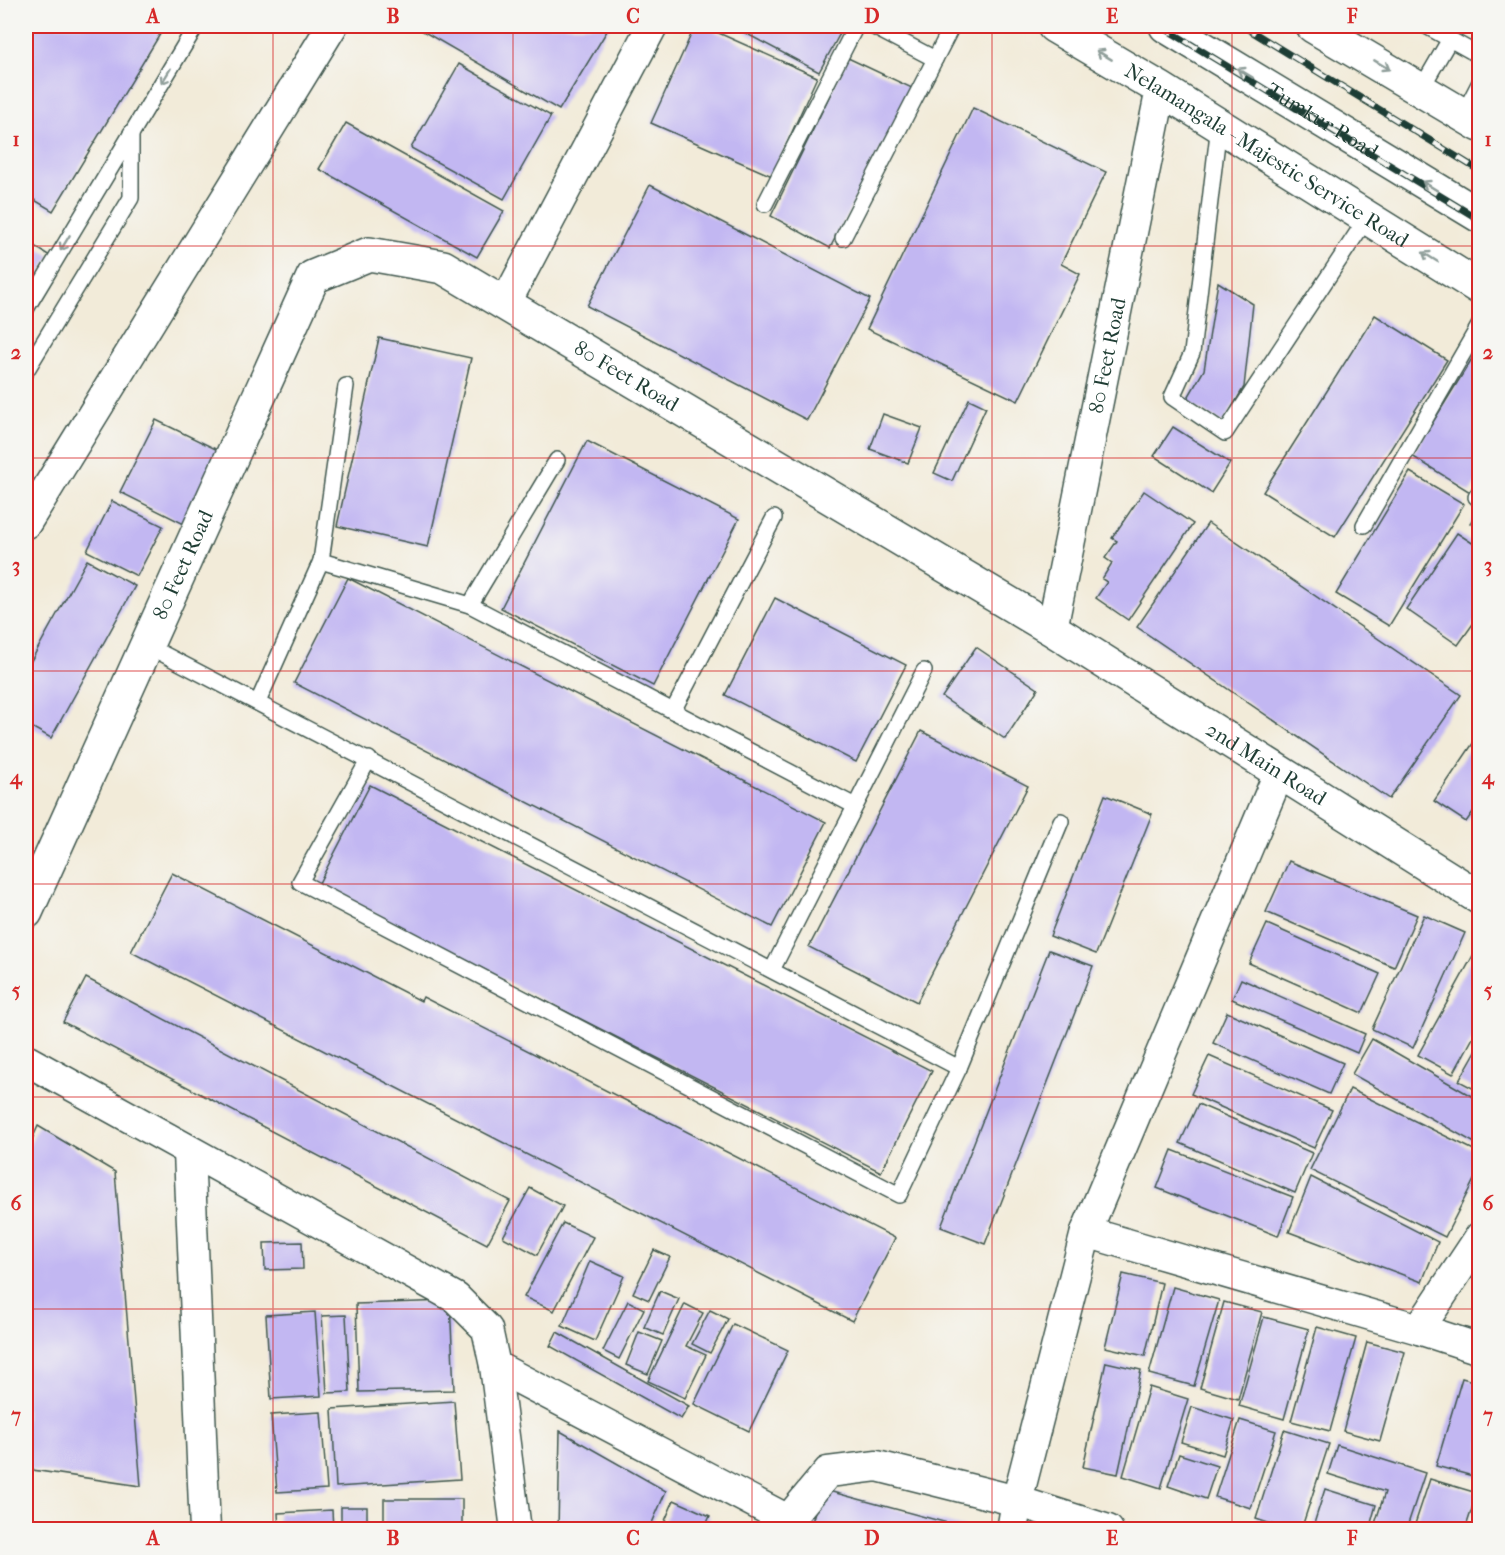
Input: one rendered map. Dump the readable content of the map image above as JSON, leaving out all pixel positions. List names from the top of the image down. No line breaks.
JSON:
{"streets":{"main road":["Tumkur Road","Nelamangala - Majestic Service Road","80 Feet Road","2nd Main Road"]},"crossings":[["Nelamangala - Majestic Service Road","80 Feet Road"],["80 Feet Road","2nd Main Road"]],"one_way":["Nelamangala - Majestic Service Road"],"grid":{"columns":["A","B","C","D","E","F"],"rows":["1","2","3","4","5","6","7"]}}
